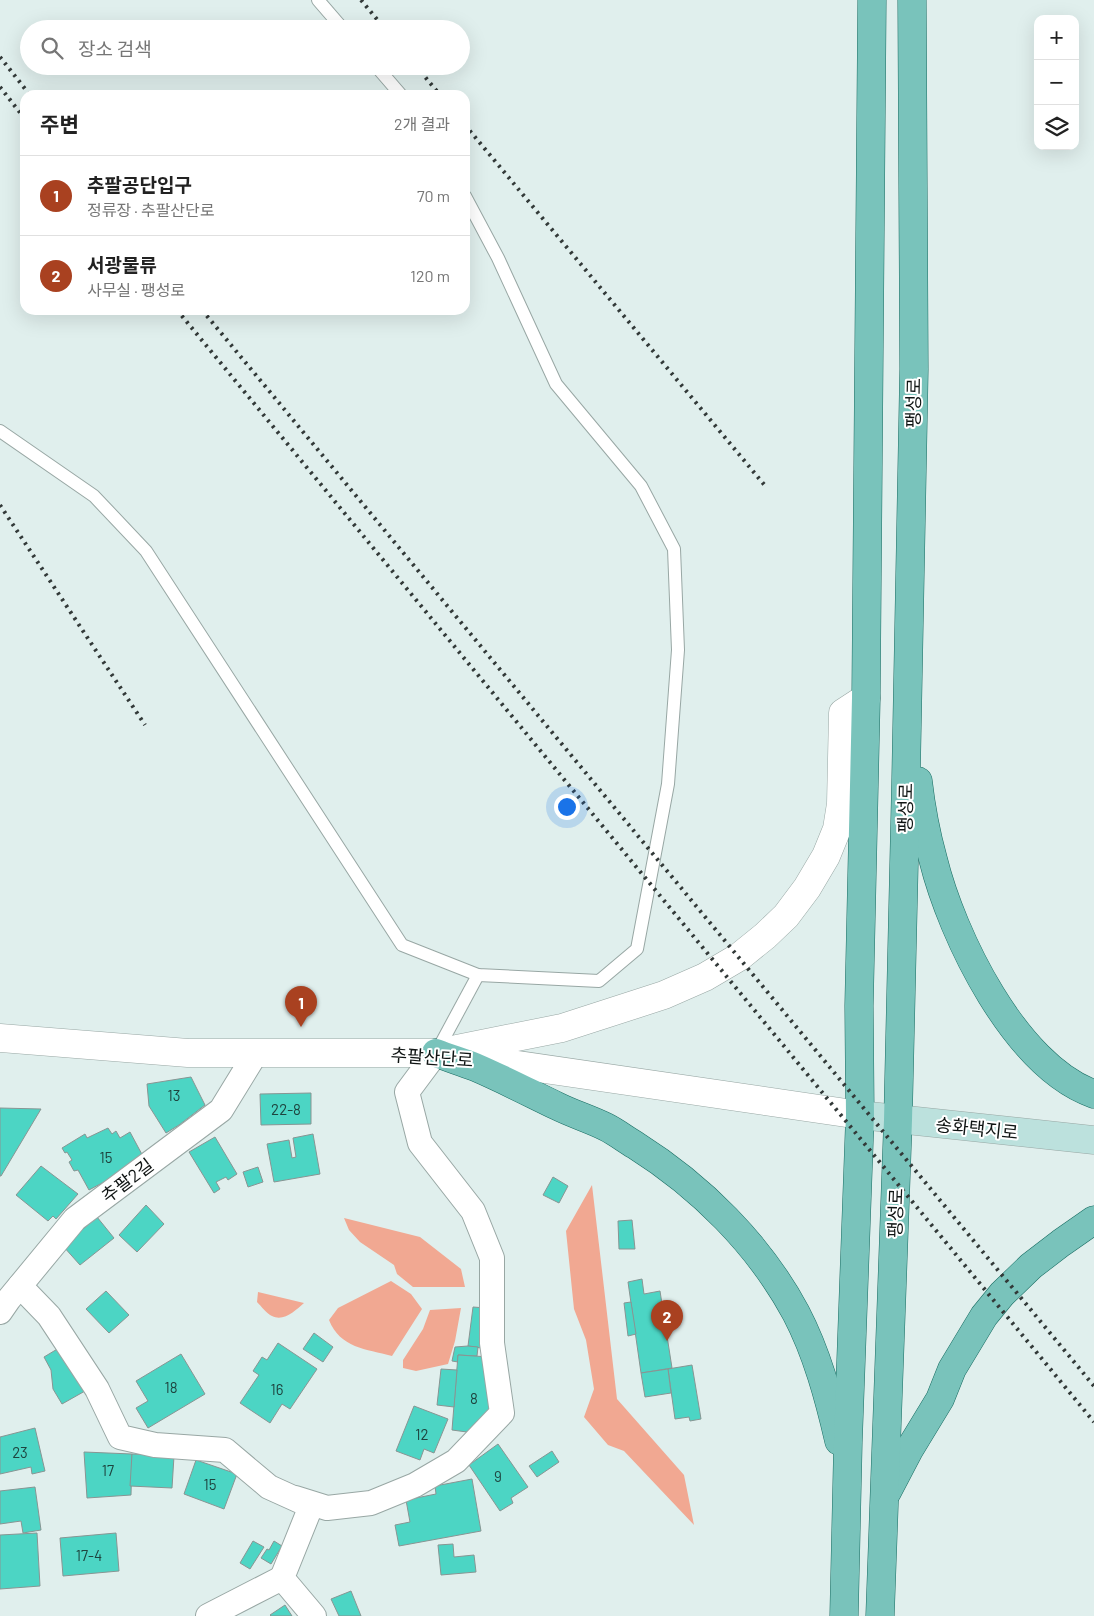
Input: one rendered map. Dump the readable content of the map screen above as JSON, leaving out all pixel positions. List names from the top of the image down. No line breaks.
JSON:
{"streets":{"main road":["팽성로","송화택지로"],"street":["추팔산단로","추팔2길"]},"crossings":[["팽성로","송화택지로"],["추팔산단로","송화택지로"],["추팔산단로","추팔2길"]],"house_numbers":["13","22-8","15","18","16","8","12","23","17","9","15","17-4"],"page":{"map_buttons":["+","−"],"search":"장소 검색","heading":["주변","2개 결과"],"list":[{"mark":"1","name":"추팔공단입구","note":"정류장 · 추팔산단로","value":"70 m"},{"mark":"2","name":"서광물류","note":"사무실 · 팽성로","value":"120 m"}],"pins":["1","2"]}}
